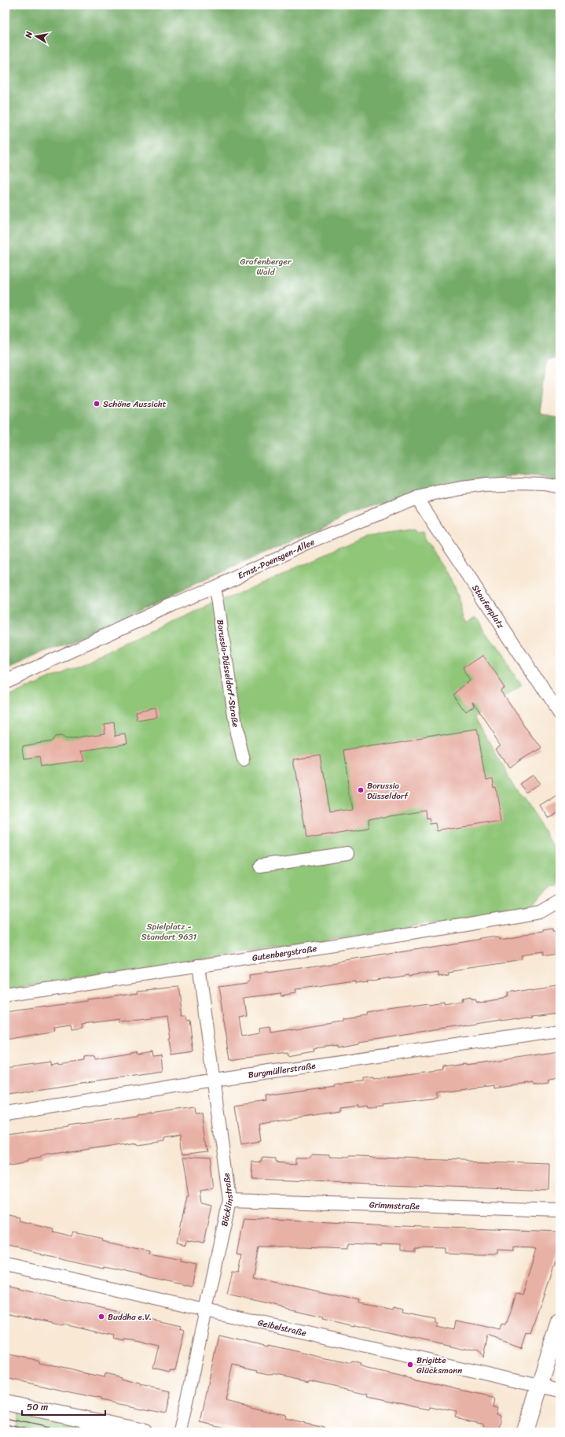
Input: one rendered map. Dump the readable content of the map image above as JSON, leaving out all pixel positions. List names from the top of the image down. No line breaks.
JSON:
{"streets":{"street":["Ernst-Poensgen-Allee","Staufenplatz","Borussia-Düsseldorf-Straße","Gutenbergstraße","Burgmüllerstraße","Böcklinstraße","Grimmstraße","Geibelstraße"]},"crossings":[["Ernst-Poensgen-Allee","Staufenplatz"],["Ernst-Poensgen-Allee","Borussia-Düsseldorf-Straße"],["Gutenbergstraße","Böcklinstraße"],["Burgmüllerstraße","Böcklinstraße"],["Böcklinstraße","Grimmstraße"],["Böcklinstraße","Geibelstraße"]],"parks":["Grafenberger Wald","Spielplatz - Standort 9631"],"places":["Schöne Aussicht","Borussia Düsseldorf","Buddha e.V.","Brigitte Glücksmann"],"scale_bar":"50 m","north":"left"}
